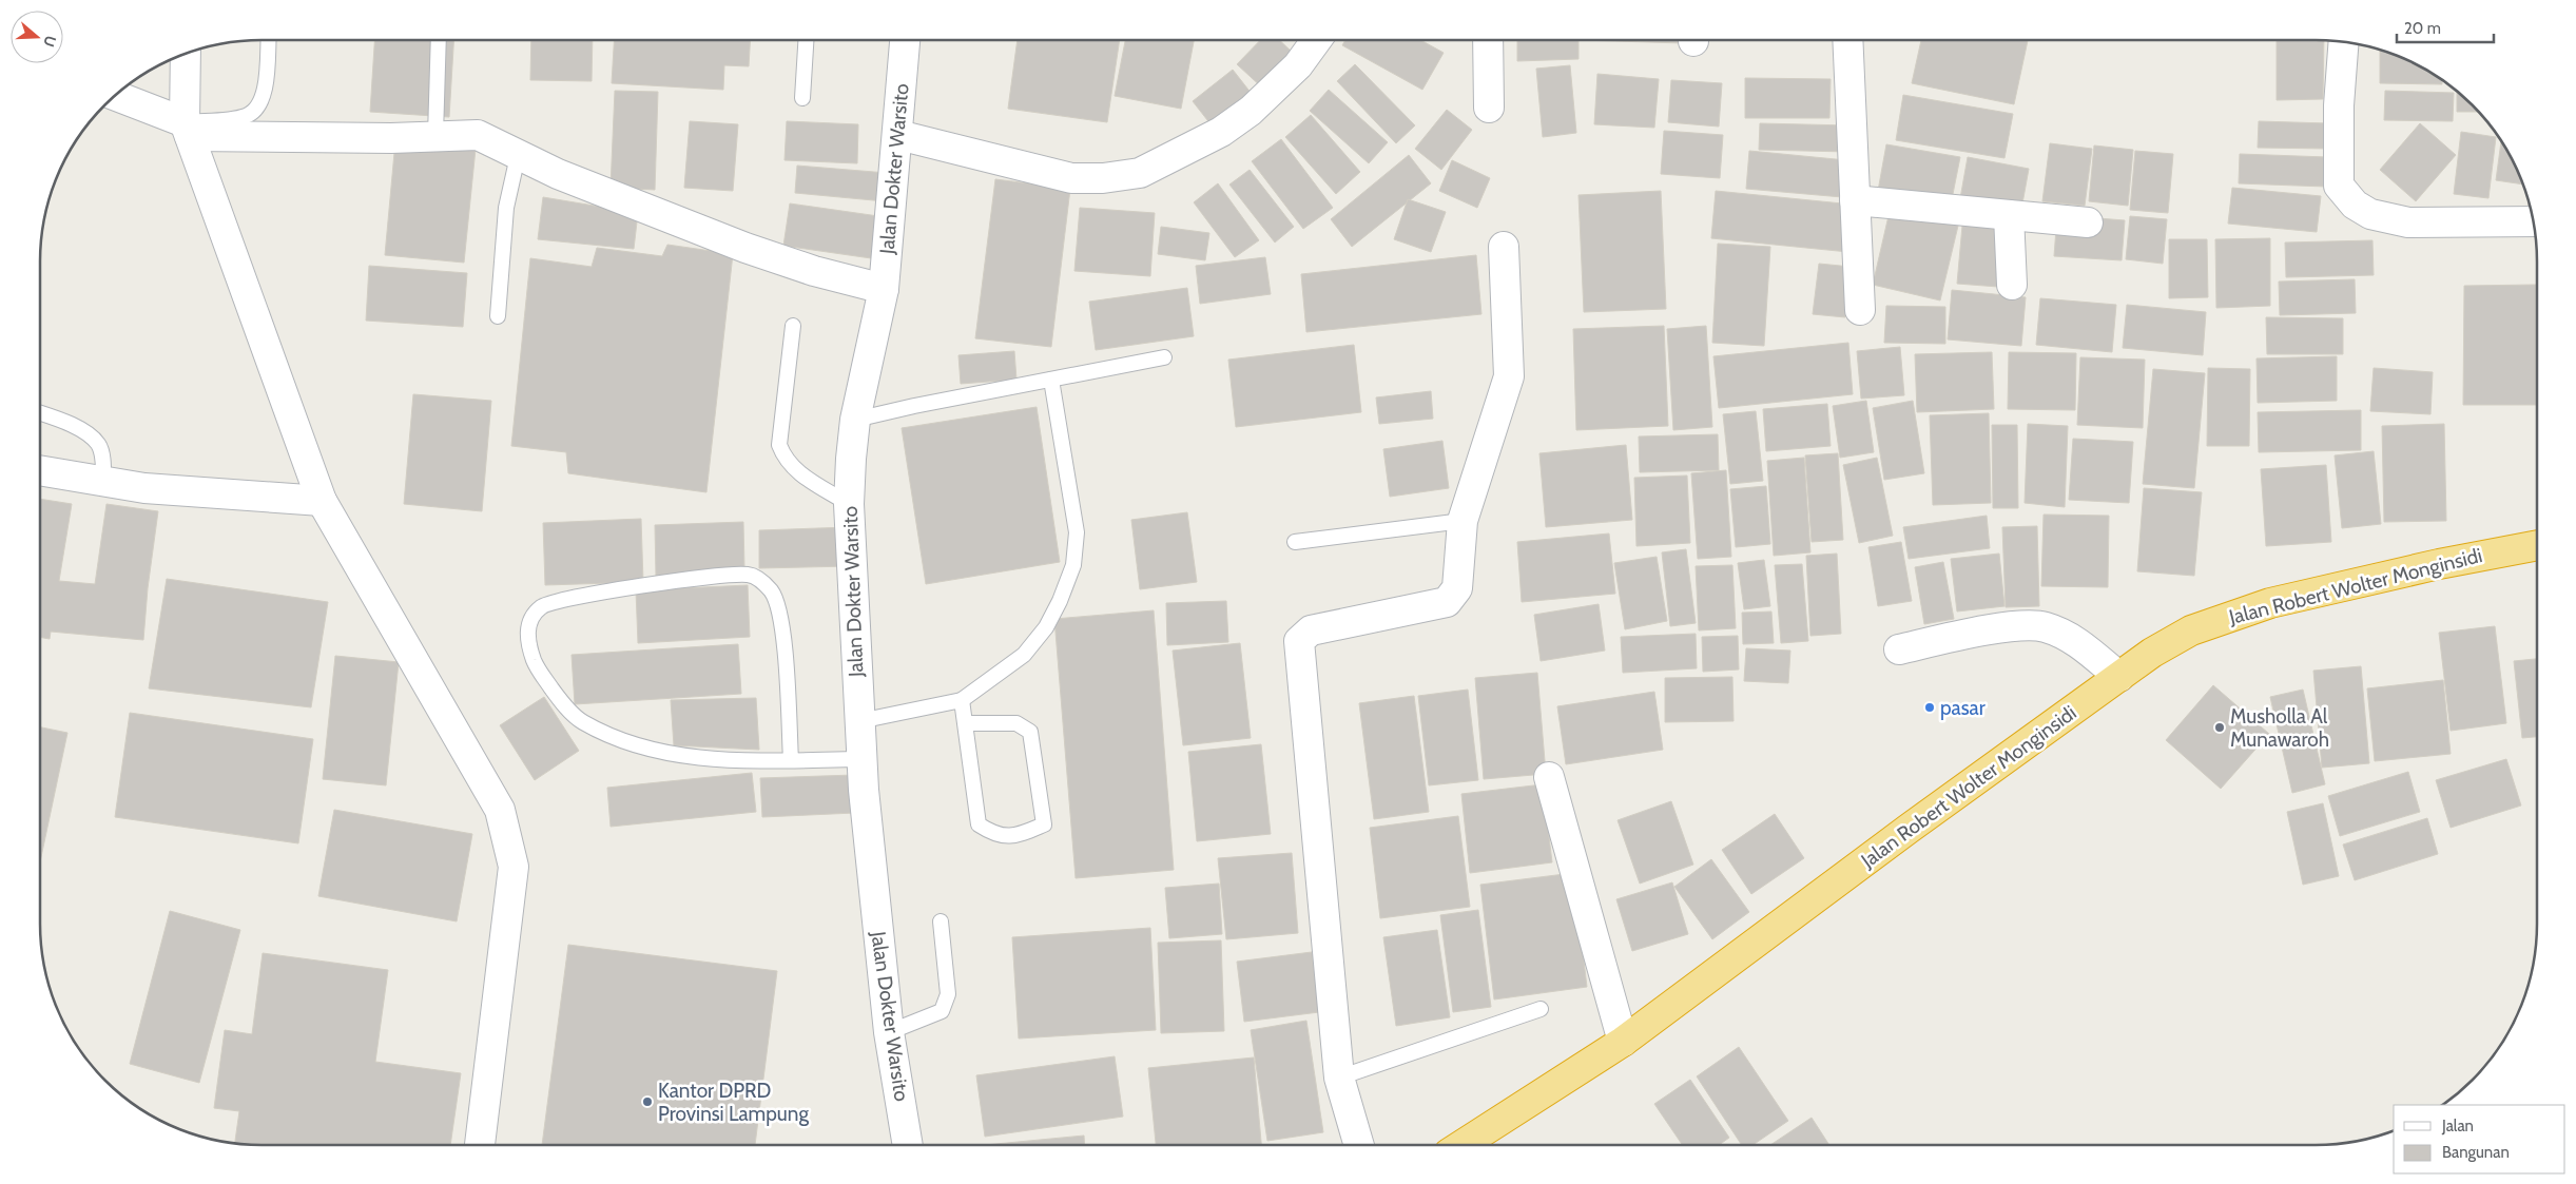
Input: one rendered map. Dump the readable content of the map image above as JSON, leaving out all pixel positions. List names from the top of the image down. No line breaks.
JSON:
{"streets":{"highway":["Jalan Robert Wolter Monginsidi"],"street":["Jalan Dokter Warsito"]},"places":["pasar","Musholla Al Munawaroh","Kantor DPRD Provinsi Lampung"],"legend":["Jalan","Bangunan"],"scale_bar":"20 m","north":"right"}
